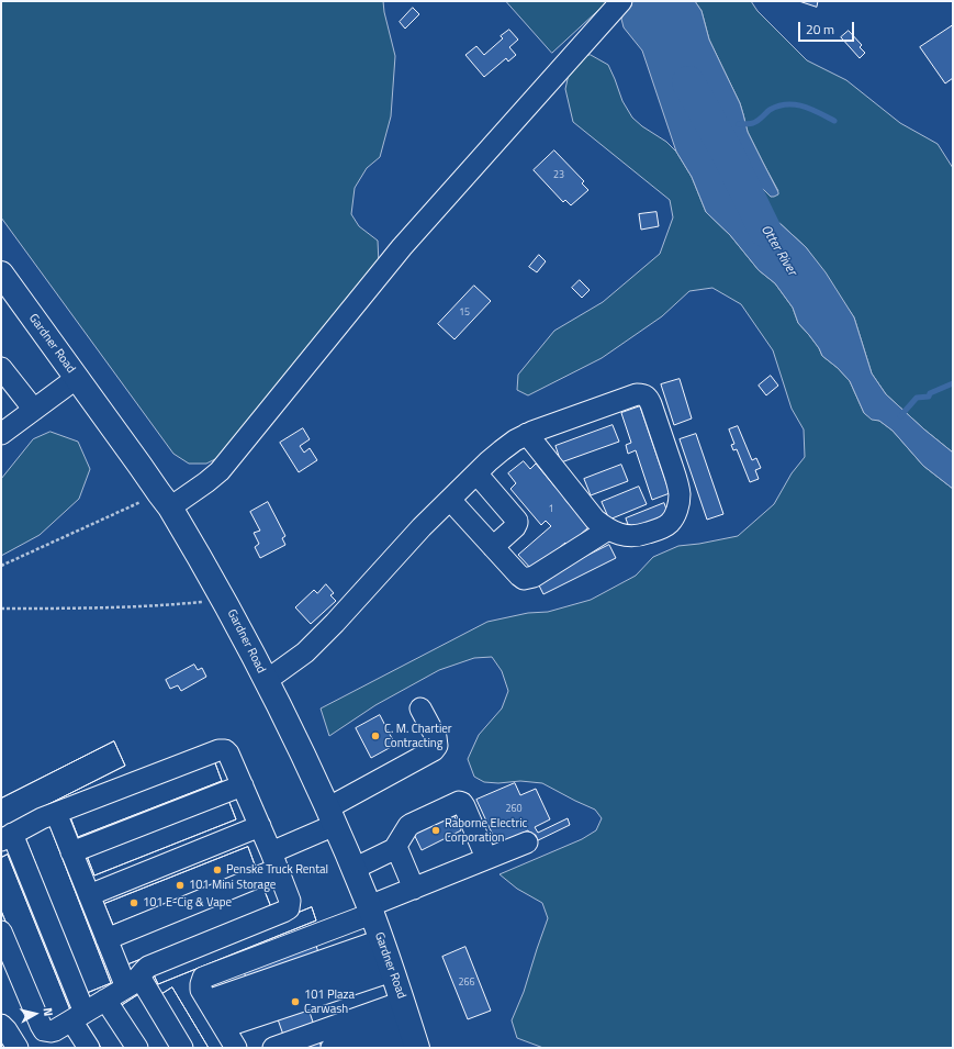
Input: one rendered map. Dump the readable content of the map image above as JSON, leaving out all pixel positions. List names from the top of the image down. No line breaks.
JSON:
{"streets":{"main road":["Gardner Road"]},"water":["Otter River"],"places":["C. M. Chartier Contracting","Raborne Electric Corporation","Penske Truck Rental","101 Mini Storage","101 E-Cig & Vape","101 Plaza Carwash"],"house_numbers":["23","15","1","260","266"],"scale_bar":"20 m","north":"right"}
